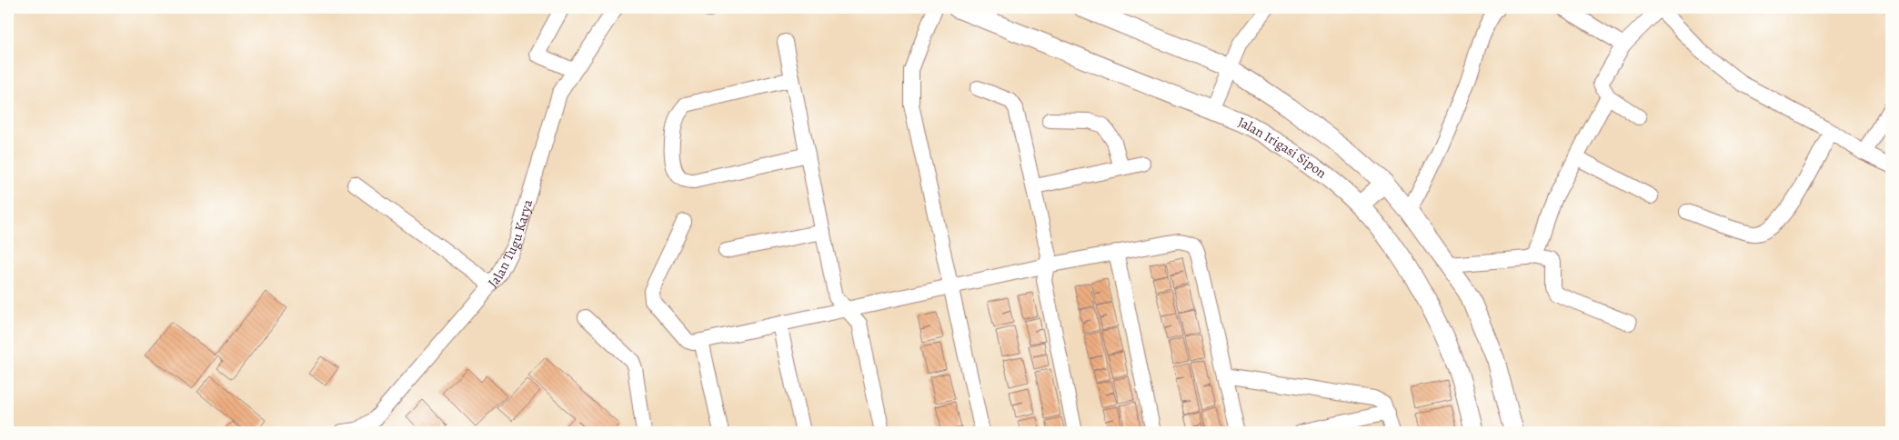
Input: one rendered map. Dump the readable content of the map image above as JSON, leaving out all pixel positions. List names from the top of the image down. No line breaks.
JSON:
{"streets":{"street":["Jalan Irigasi Sipon","Jalan Tugu Karya"]}}
